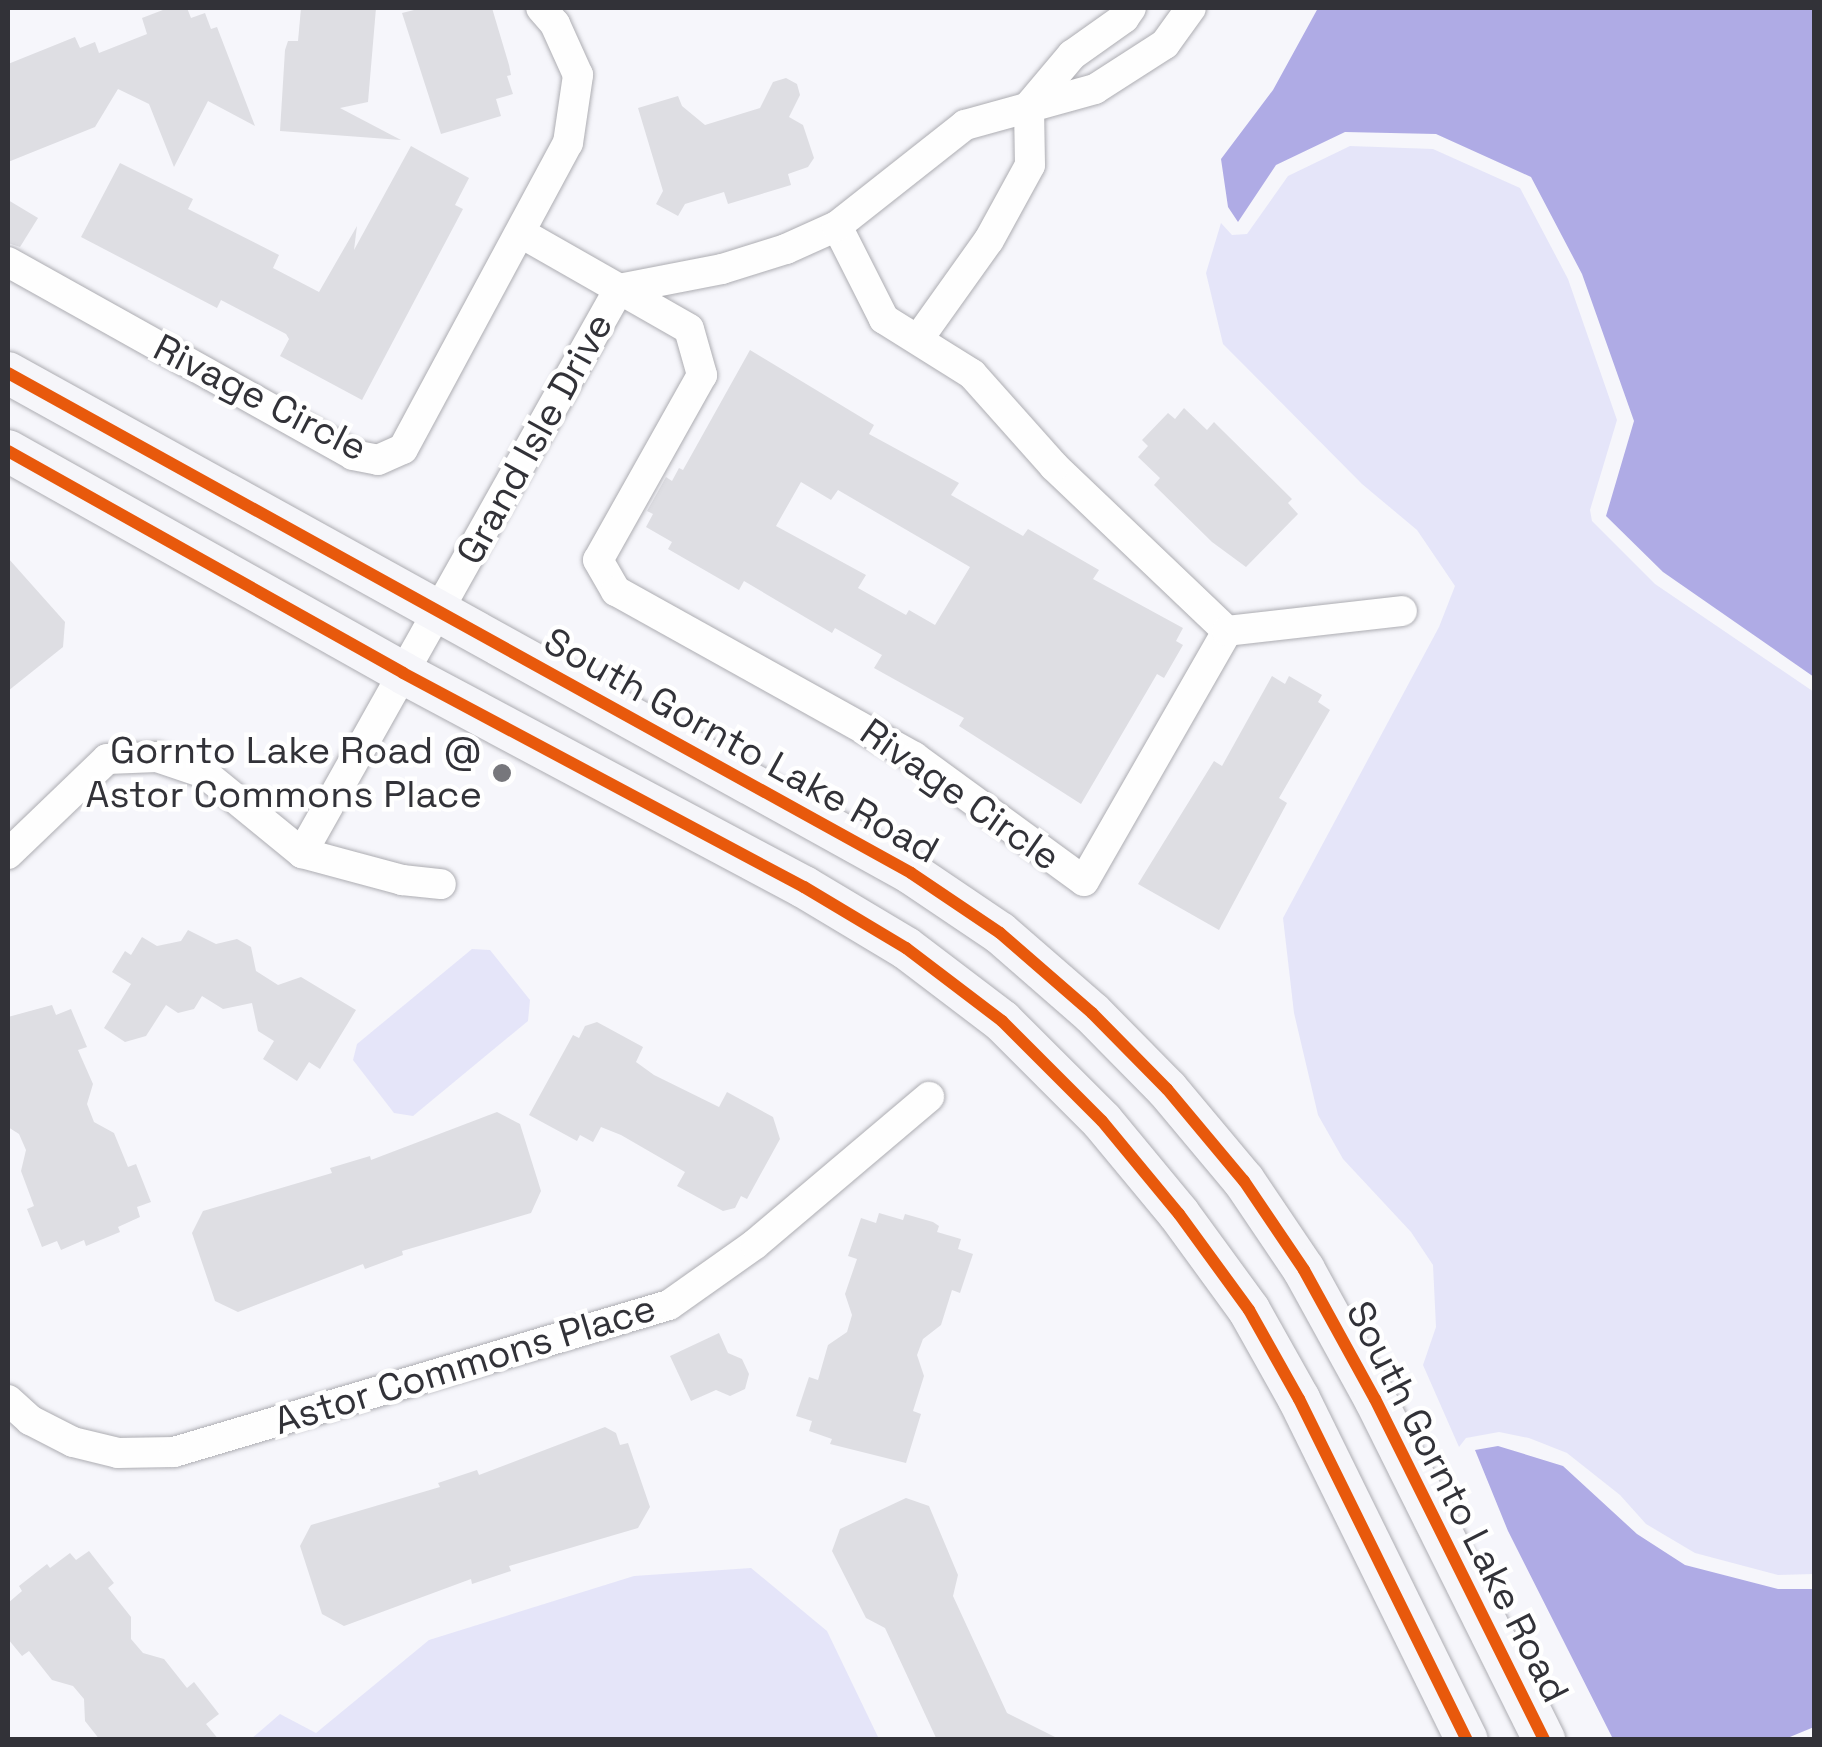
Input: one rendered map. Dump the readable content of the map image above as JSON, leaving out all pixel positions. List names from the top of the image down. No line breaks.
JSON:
{"streets":{"street":["Rivage Circle","Grand Isle Drive","South Gornto Lake Road","Astor Commons Place"]},"crossings":[["Rivage Circle","Grand Isle Drive"],["Grand Isle Drive","South Gornto Lake Road"]],"places":["Gornto Lake Road @ Astor Commons Place"]}
